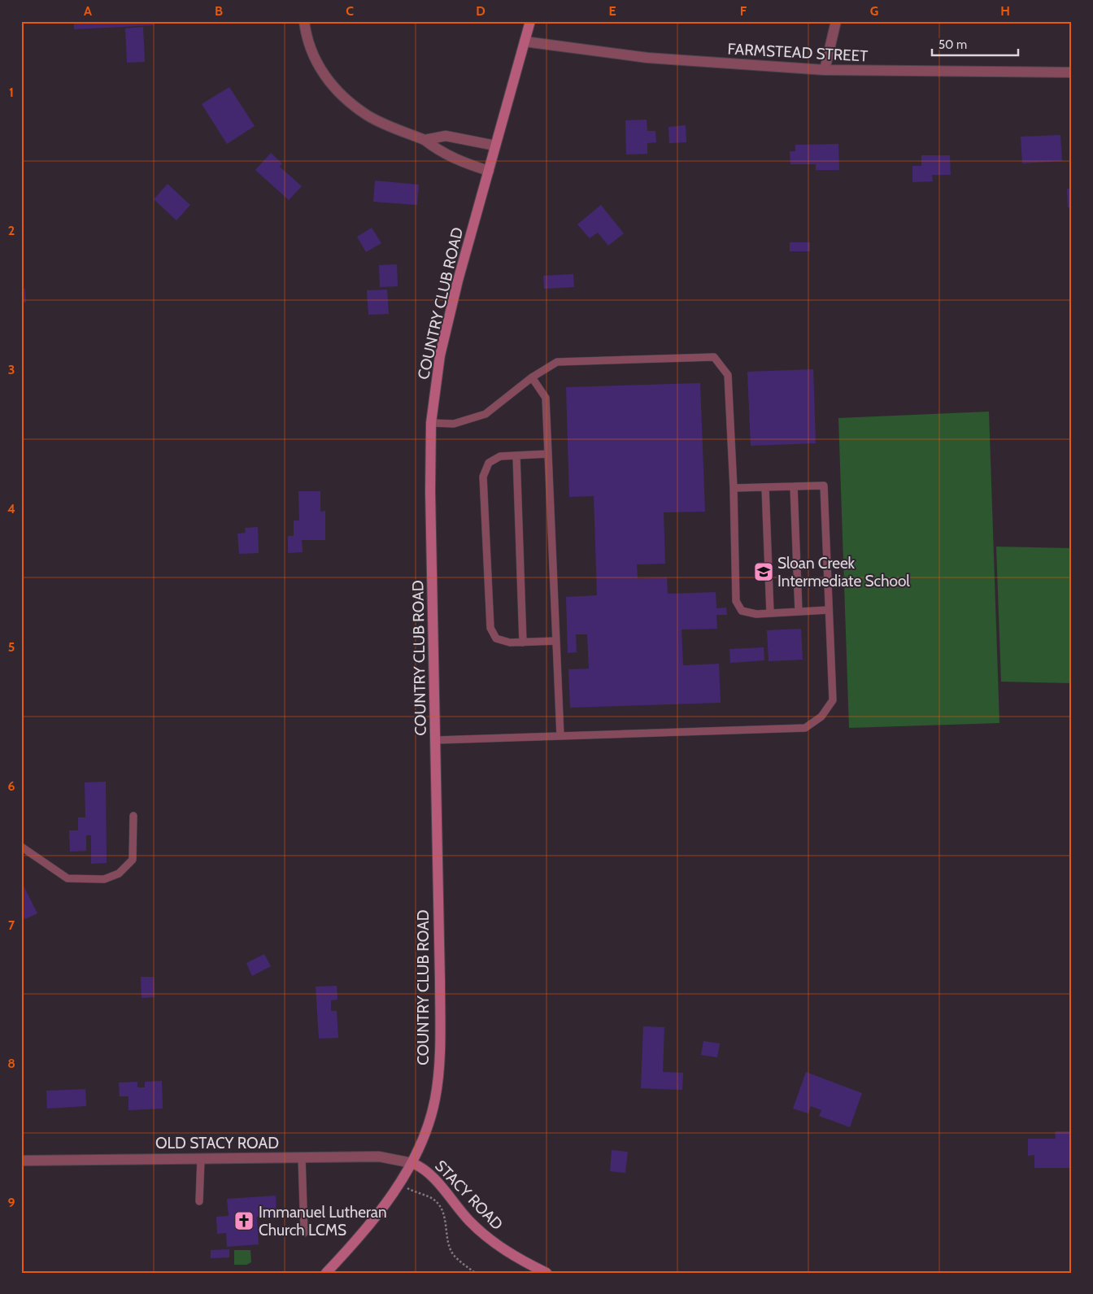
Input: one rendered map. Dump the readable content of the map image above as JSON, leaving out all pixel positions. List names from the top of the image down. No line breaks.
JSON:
{"streets":{"main road":["COUNTRY CLUB ROAD","STACY ROAD"],"street":["FARMSTEAD STREET","OLD STACY ROAD"]},"crossings":[["FARMSTEAD STREET","COUNTRY CLUB ROAD"],["COUNTRY CLUB ROAD","OLD STACY ROAD"],["COUNTRY CLUB ROAD","STACY ROAD"],["OLD STACY ROAD","STACY ROAD"]],"places":{"school or university":["Sloan Creek Intermediate School"],"church":["Immanuel Lutheran Church LCMS"]},"scale_bar":"50 m","grid":{"columns":["A","B","C","D","E","F","G","H"],"rows":["1","2","3","4","5","6","7","8","9"]}}
